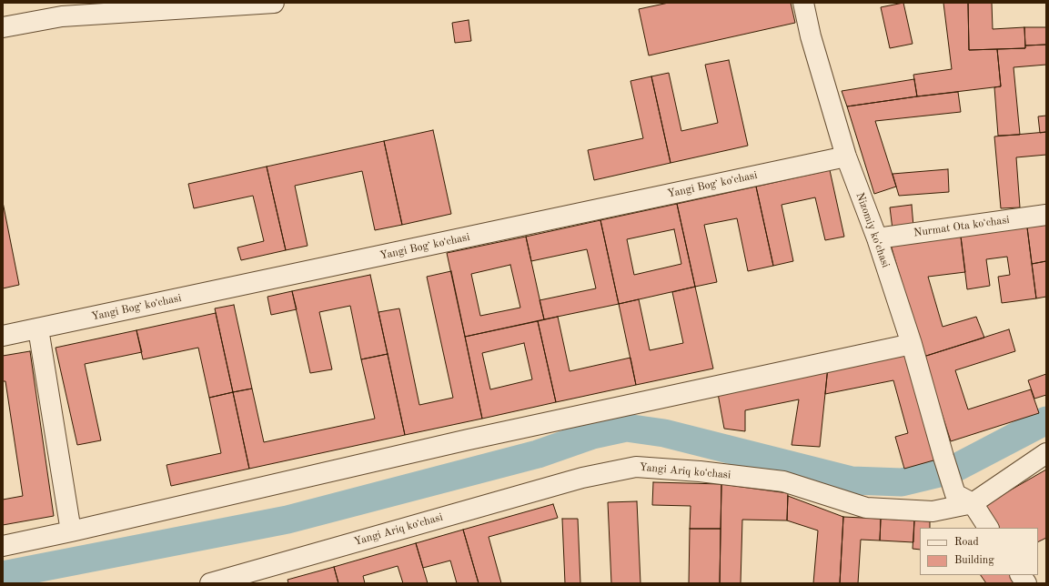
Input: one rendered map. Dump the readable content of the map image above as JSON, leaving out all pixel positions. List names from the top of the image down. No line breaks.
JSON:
{"streets":{"street":["Yangi Bogʻ koʻchasi","Nurmat Ota koʻchasi","Nizomiy koʻchasi","Yangi Ariq koʻchasi"]},"crossings":[["Yangi Bogʻ koʻchasi","Nizomiy koʻchasi"],["Nurmat Ota koʻchasi","Nizomiy koʻchasi"],["Nizomiy koʻchasi","Yangi Ariq koʻchasi"]],"legend":["Road","Building"]}
